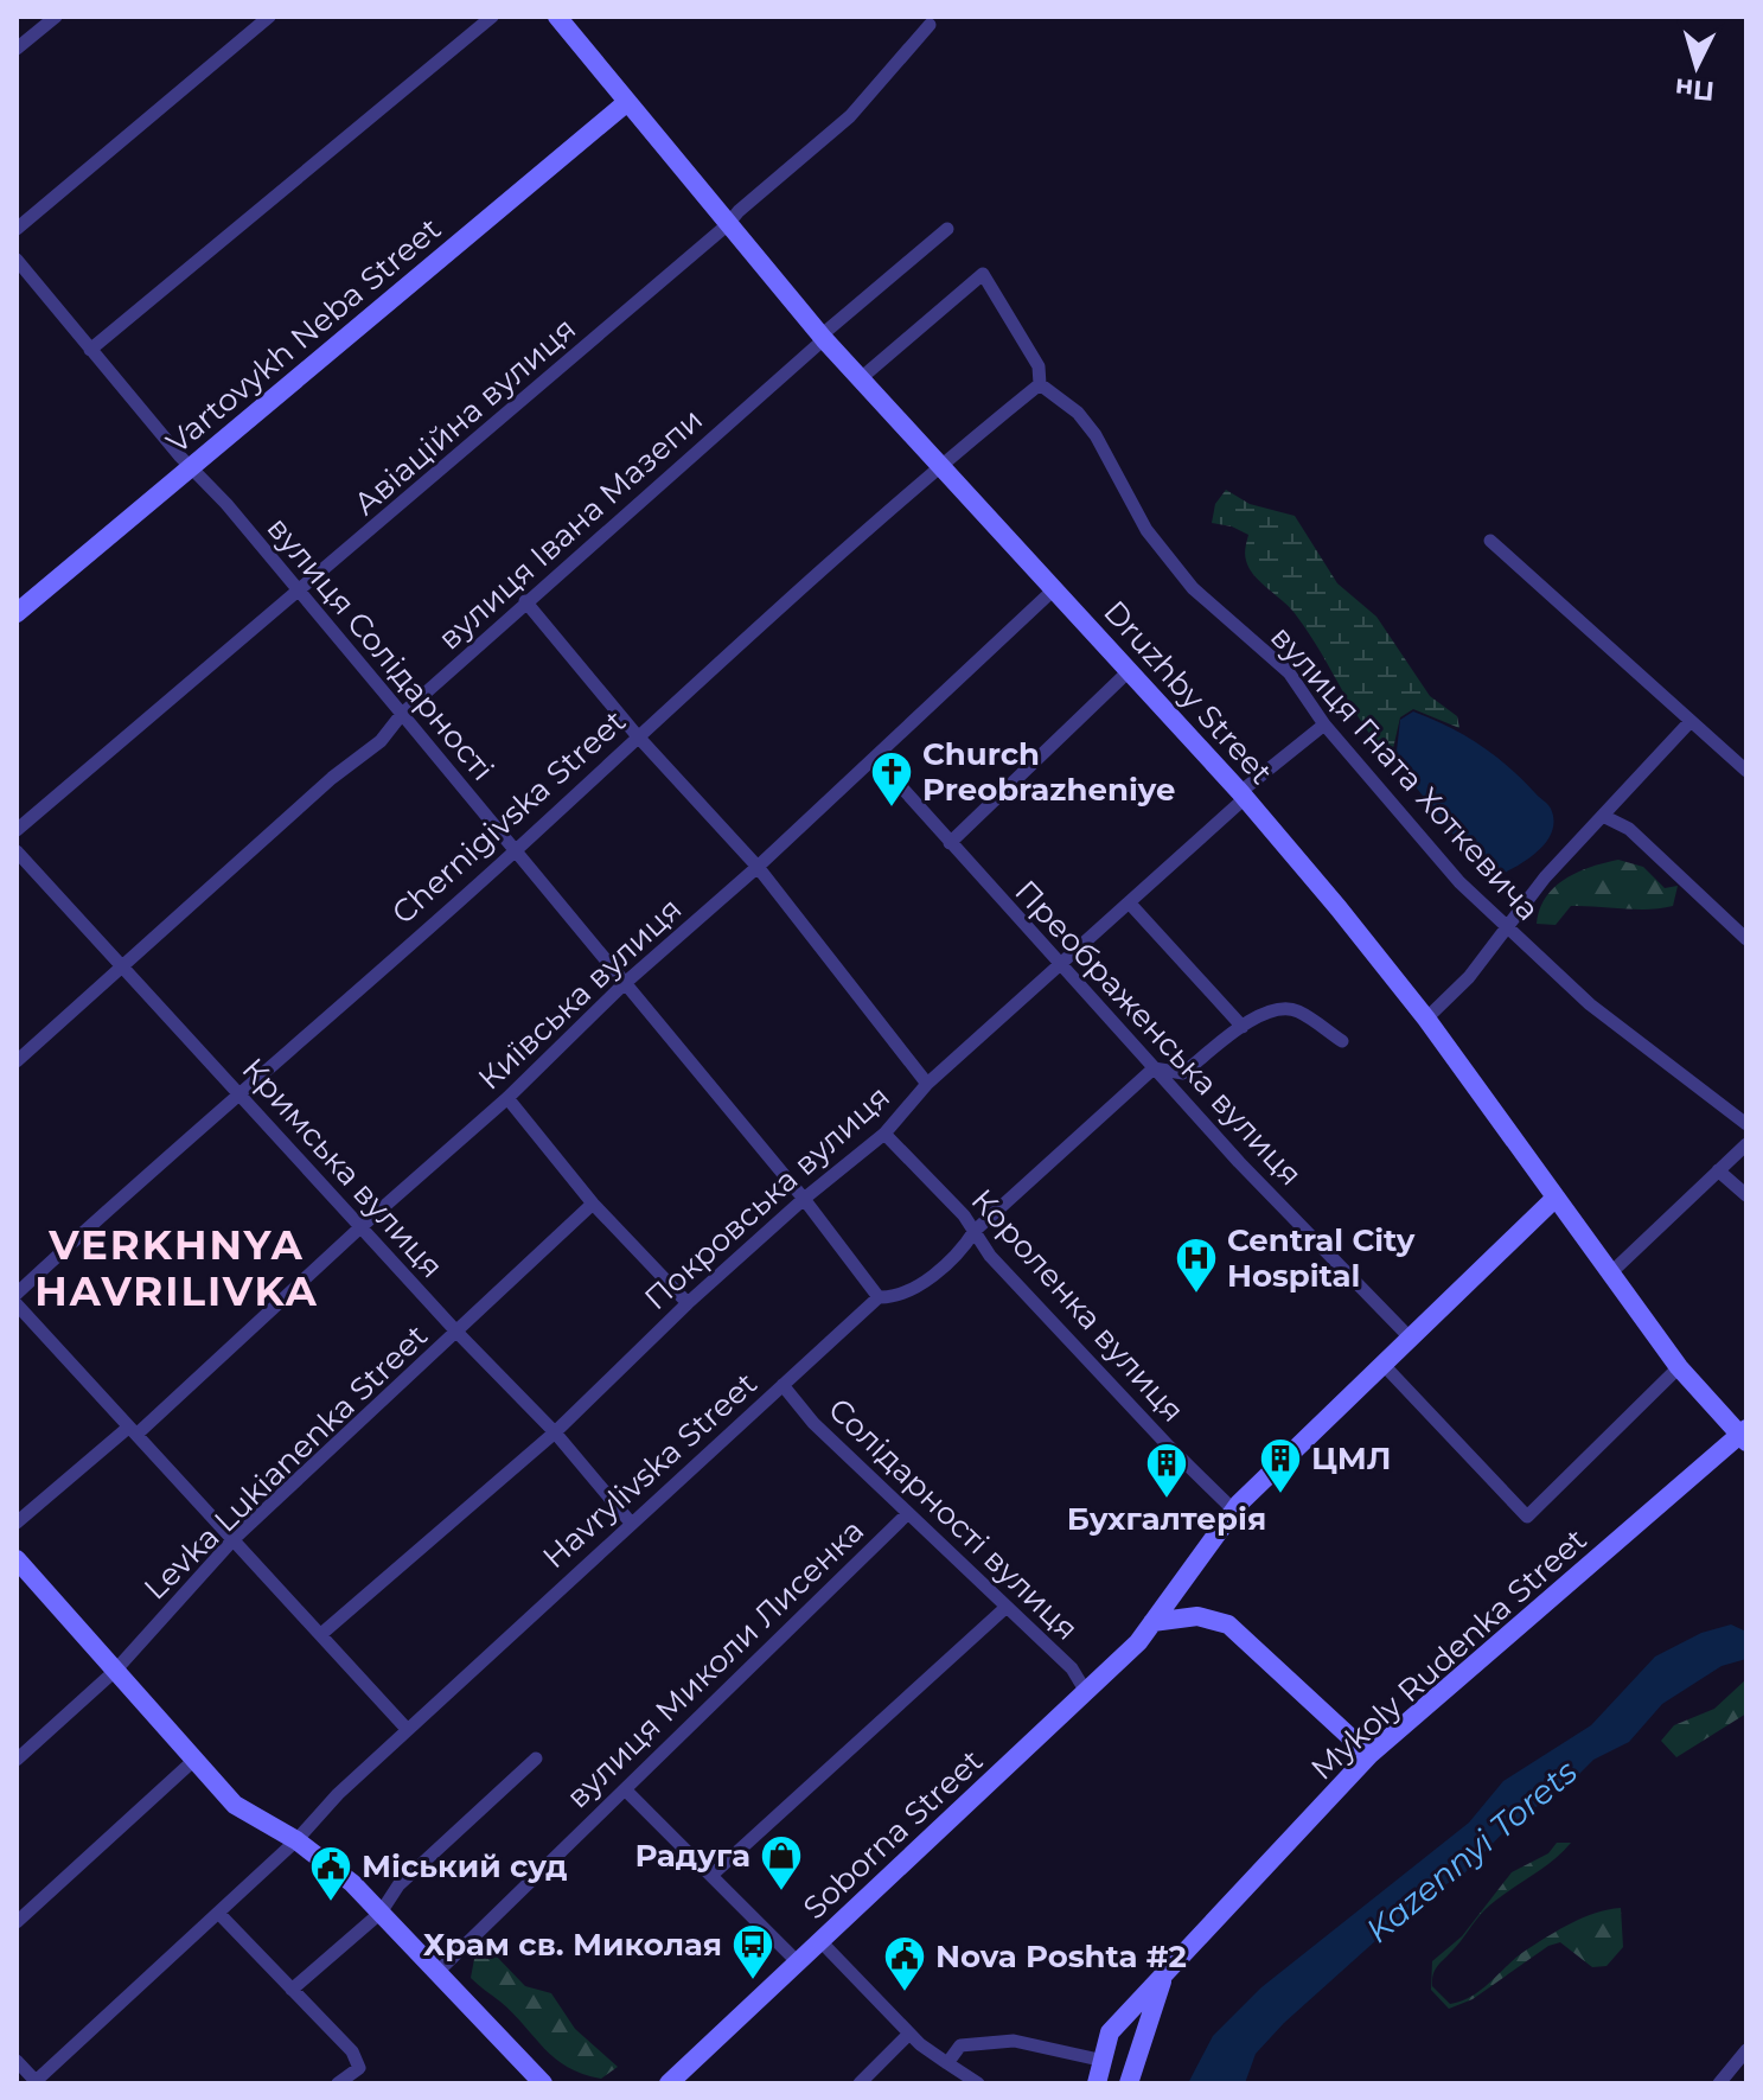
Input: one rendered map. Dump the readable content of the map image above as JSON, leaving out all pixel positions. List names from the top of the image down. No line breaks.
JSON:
{"streets":{"street":["Vartovykh Neba Street","Авіаційна вулиця","вулиця Івана Мазепи","вулиця Солідарності","Druzhby Street","вулиця Гната Хоткевича","Chernigivska Street","Київська вулиця","Преображенська вулиця","Кримська вулиця","Покровська вулиця","Короленка вулиця","Levka Lukianenka Street","Havrylivska Street","Солідарності вулиця","Mykoly Rudenka Street","вулиця Миколи Лисенка","Soborna Street"]},"crossings":[["Vartovykh Neba Street","вулиця Солідарності"],["Vartovykh Neba Street","Druzhby Street"],["Авіаційна вулиця","вулиця Солідарності"],["Авіаційна вулиця","Druzhby Street"],["вулиця Івана Мазепи","вулиця Солідарності"],["вулиця Івана Мазепи","Druzhby Street"],["вулиця Івана Мазепи","Кримська вулиця"],["вулиця Солідарності","Chernigivska Street"],["вулиця Солідарності","Київська вулиця"],["вулиця Солідарності","Покровська вулиця"],["вулиця Солідарності","Havrylivska Street"],["Druzhby Street","Chernigivska Street"],["Druzhby Street","Київська вулиця"],["Druzhby Street","Покровська вулиця"],["Druzhby Street","Mykoly Rudenka Street"],["Druzhby Street","Soborna Street"],["вулиця Гната Хоткевича","Chernigivska Street"],["вулиця Гната Хоткевича","Покровська вулиця"],["Chernigivska Street","Кримська вулиця"],["Київська вулиця","Преображенська вулиця"],["Київська вулиця","Кримська вулиця"],["Преображенська вулиця","Покровська вулиця"],["Преображенська вулиця","Havrylivska Street"],["Преображенська вулиця","Soborna Street"],["Кримська вулиця","Покровська вулиця"],["Кримська вулиця","Levka Lukianenka Street"],["Кримська вулиця","Havrylivska Street"],["Покровська вулиця","Короленка вулиця"],["Короленка вулиця","Havrylivska Street"],["Короленка вулиця","Soborna Street"],["Havrylivska Street","Солідарності вулиця"],["Солідарності вулиця","вулиця Миколи Лисенка"],["Солідарності вулиця","Soborna Street"]],"districts":["VERKHNYA HAVRILIVKA"],"water":["Kazennyi Torets"],"places":{"church":["Church Preobrazheniye"],"hospital":["Central City Hospital"],"building":["ЦМЛ","Бухгалтерія"],"shop":["Радуга"],"public building":["Міський суд","Nova Poshta #2"],"bus stop":["Храм св. Миколая"]},"north":"bottom"}
